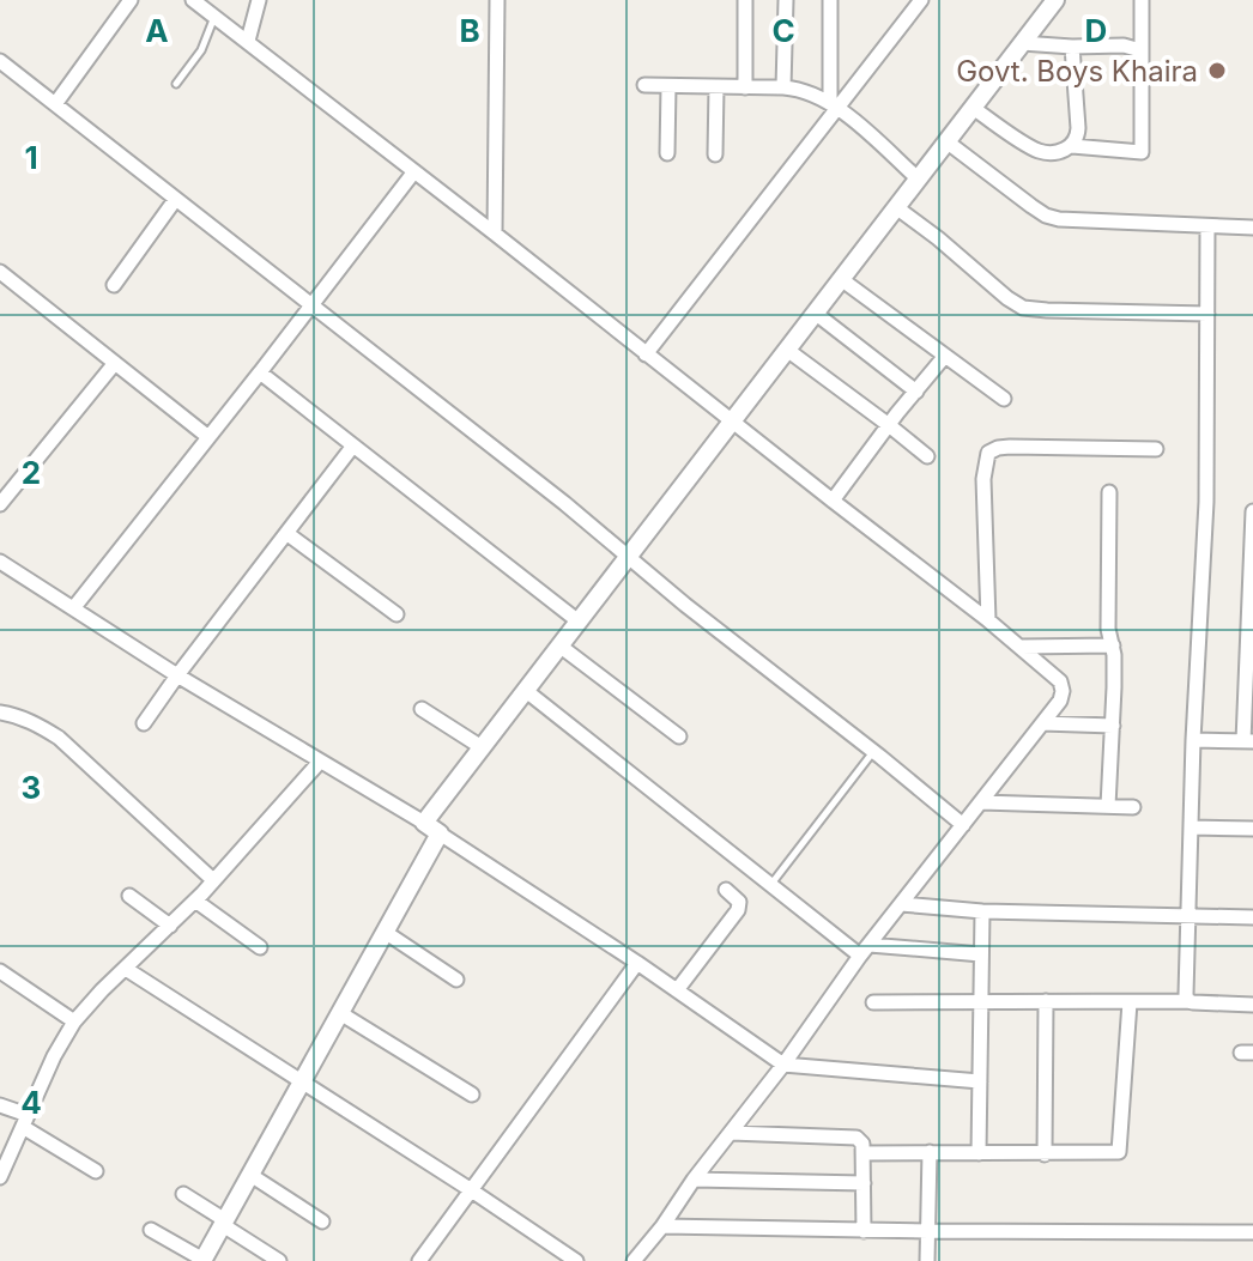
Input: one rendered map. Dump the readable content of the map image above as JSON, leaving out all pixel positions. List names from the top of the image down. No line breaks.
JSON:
{"places":["Govt. Boys Khaira"],"grid":{"columns":["A","B","C","D"],"rows":["1","2","3","4"]}}
